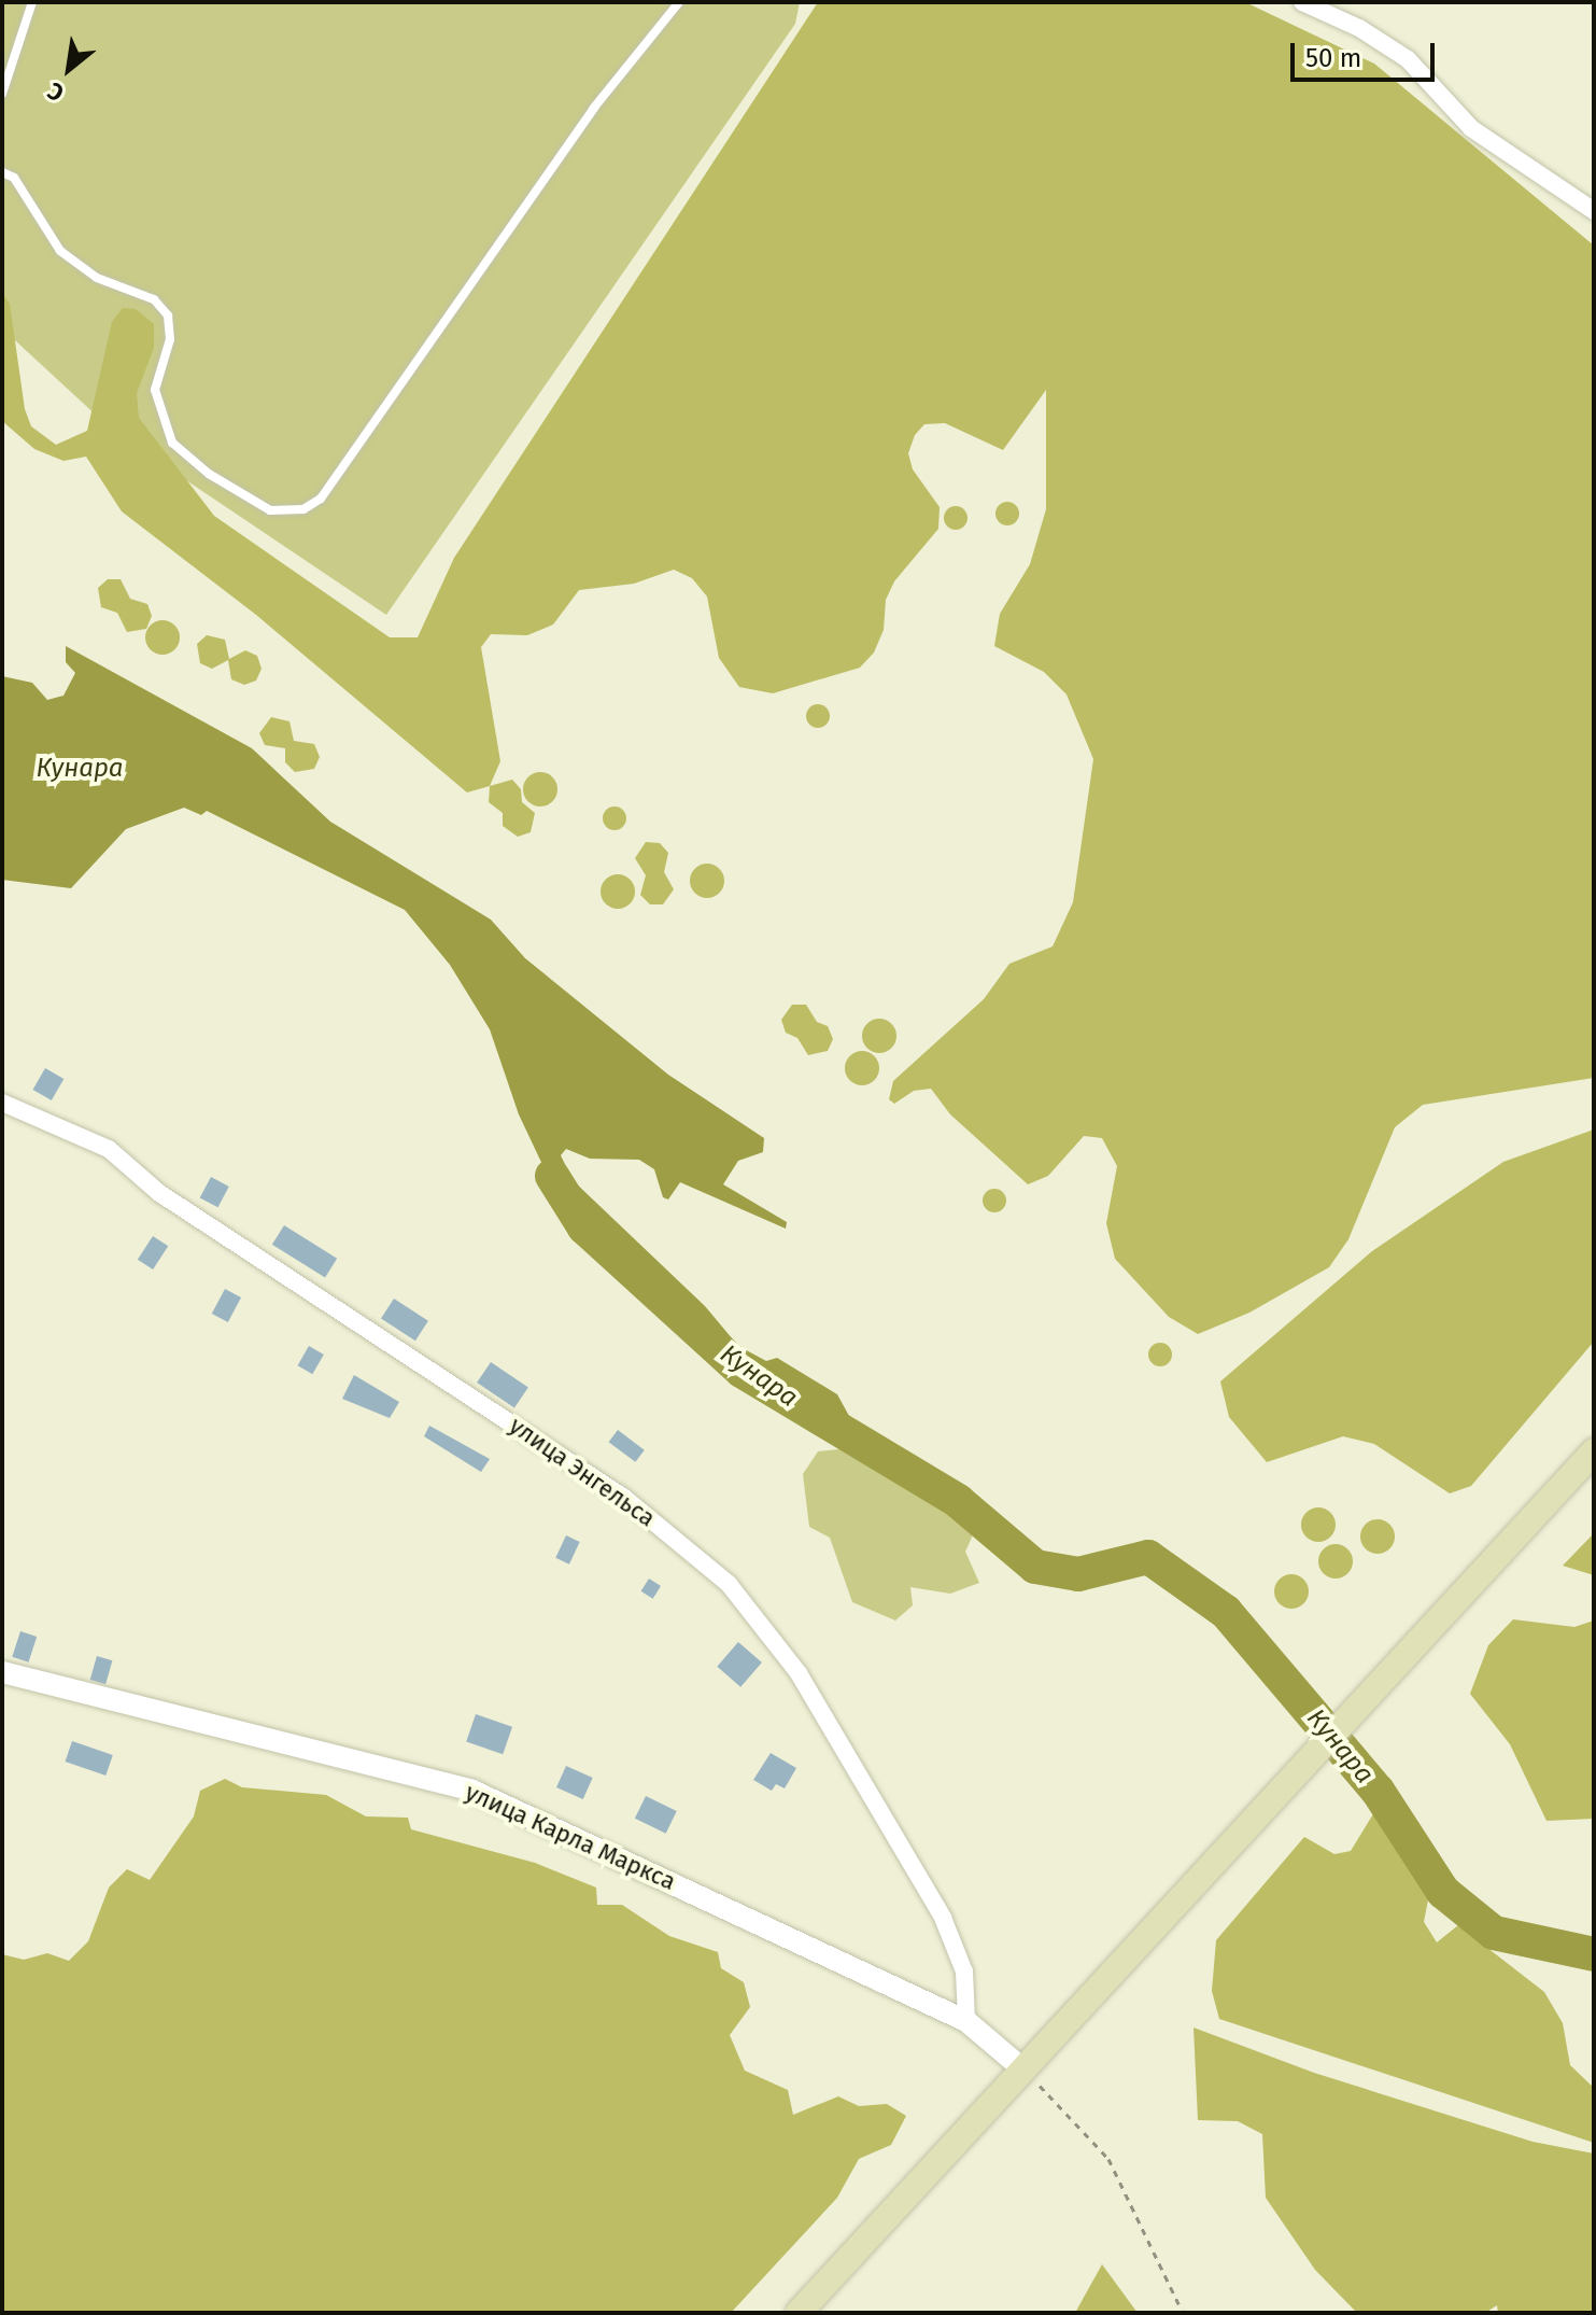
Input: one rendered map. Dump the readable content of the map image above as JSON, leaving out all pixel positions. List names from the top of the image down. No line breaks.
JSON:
{"streets":{"street":["улица Энгельса","улица Карла Маркса"]},"crossings":[["улица Энгельса","улица Карла Маркса"]],"water":["Кунара"],"scale_bar":"50 m","north":"bottom left"}
